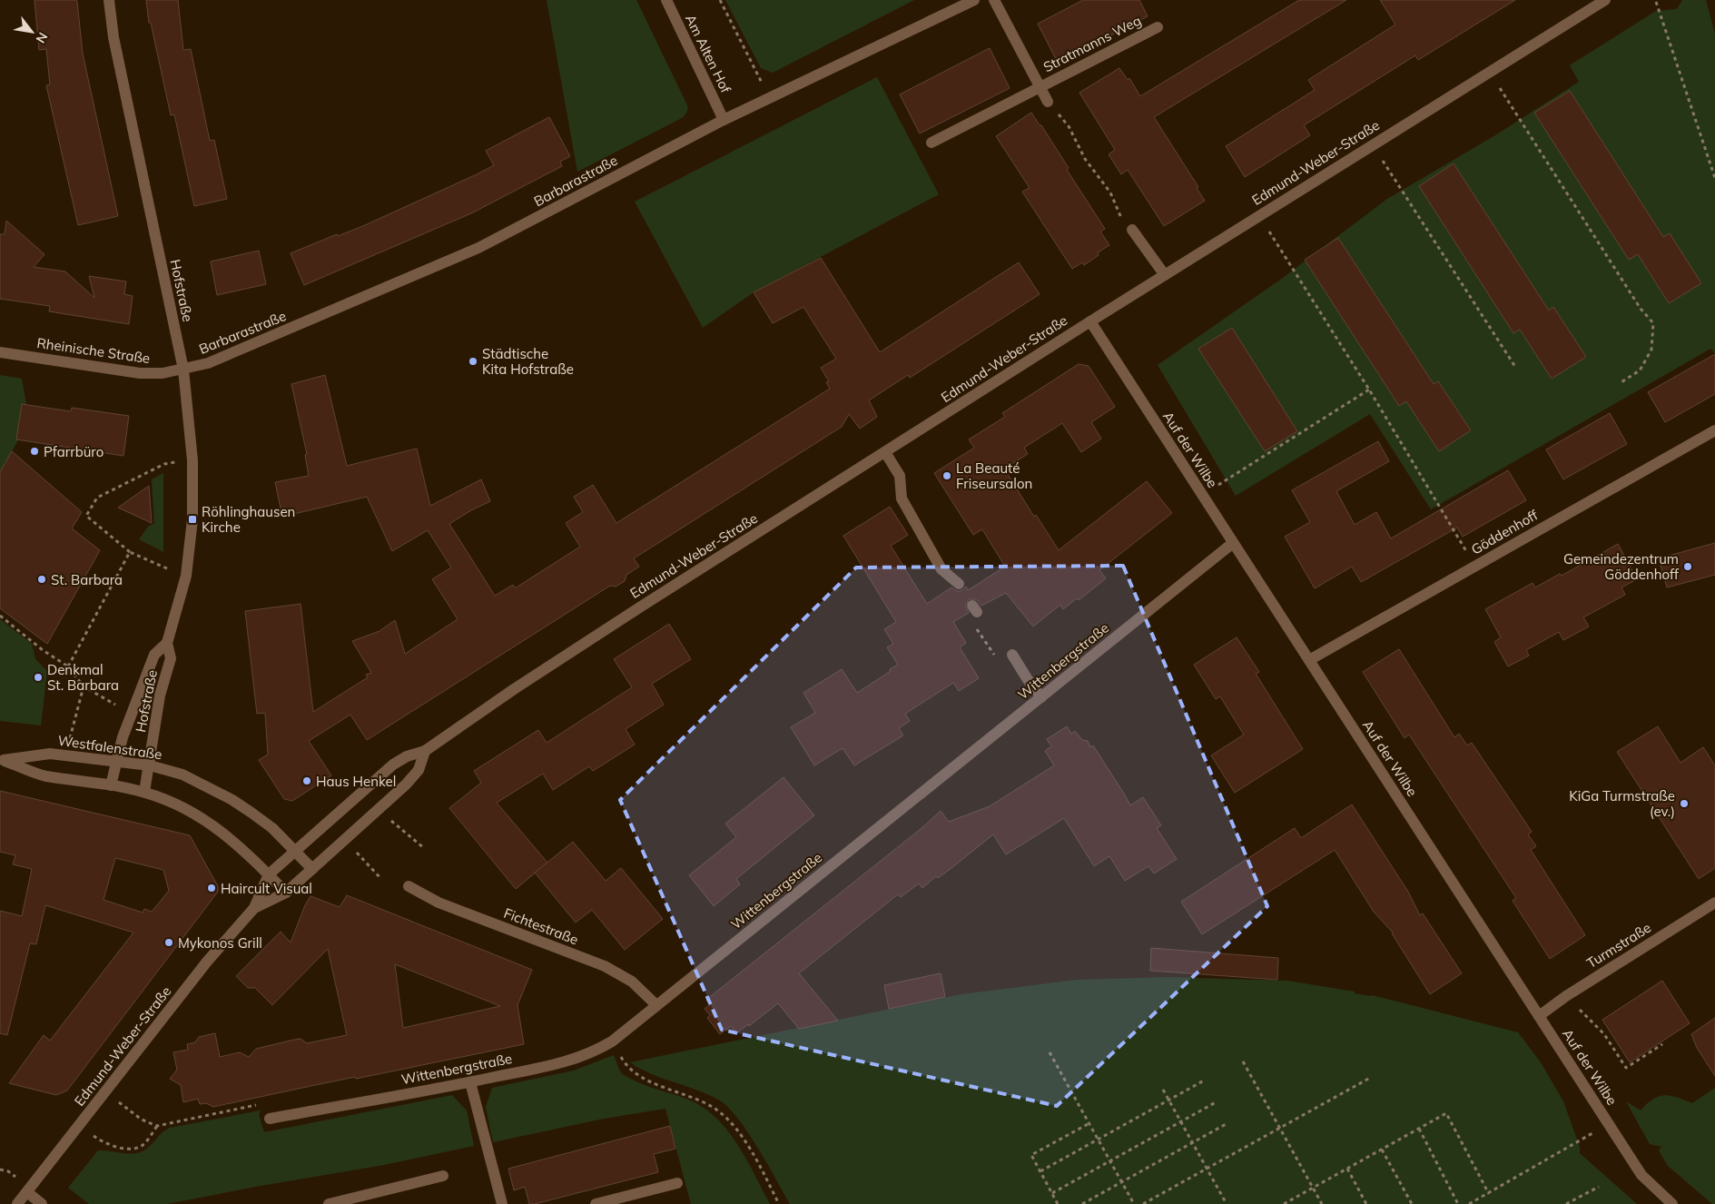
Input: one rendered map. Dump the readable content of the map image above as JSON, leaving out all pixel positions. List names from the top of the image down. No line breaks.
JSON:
{"streets":{"street":["Stratmanns Weg","Am Alten Hof","Edmund-Weber-Straße","Barbarastraße","Hofstraße","Rheinische Straße","Auf der Wilbe","Göddenhoff","Wittenbergstraße","Westfalenstraße","Fichtestraße","Turmstraße"]},"crossings":[["Am Alten Hof","Barbarastraße"],["Edmund-Weber-Straße","Auf der Wilbe"],["Edmund-Weber-Straße","Westfalenstraße"],["Barbarastraße","Hofstraße"],["Barbarastraße","Rheinische Straße"],["Hofstraße","Rheinische Straße"],["Hofstraße","Westfalenstraße"],["Auf der Wilbe","Göddenhoff"],["Auf der Wilbe","Wittenbergstraße"],["Auf der Wilbe","Turmstraße"],["Wittenbergstraße","Fichtestraße"]],"places":{"other":["Städtische Kita Hofstraße","Pfarrbüro","La Beauté Friseursalon","Gemeindezentrum Göddenhoff","St. Barbara","Denkmal St. Barbara","Haus Henkel","KiGa Turmstraße (ev.)","Haircult Visual","Mykonos Grill"],"transit":["Röhlinghausen Kirche"]},"north":"bottom right"}
